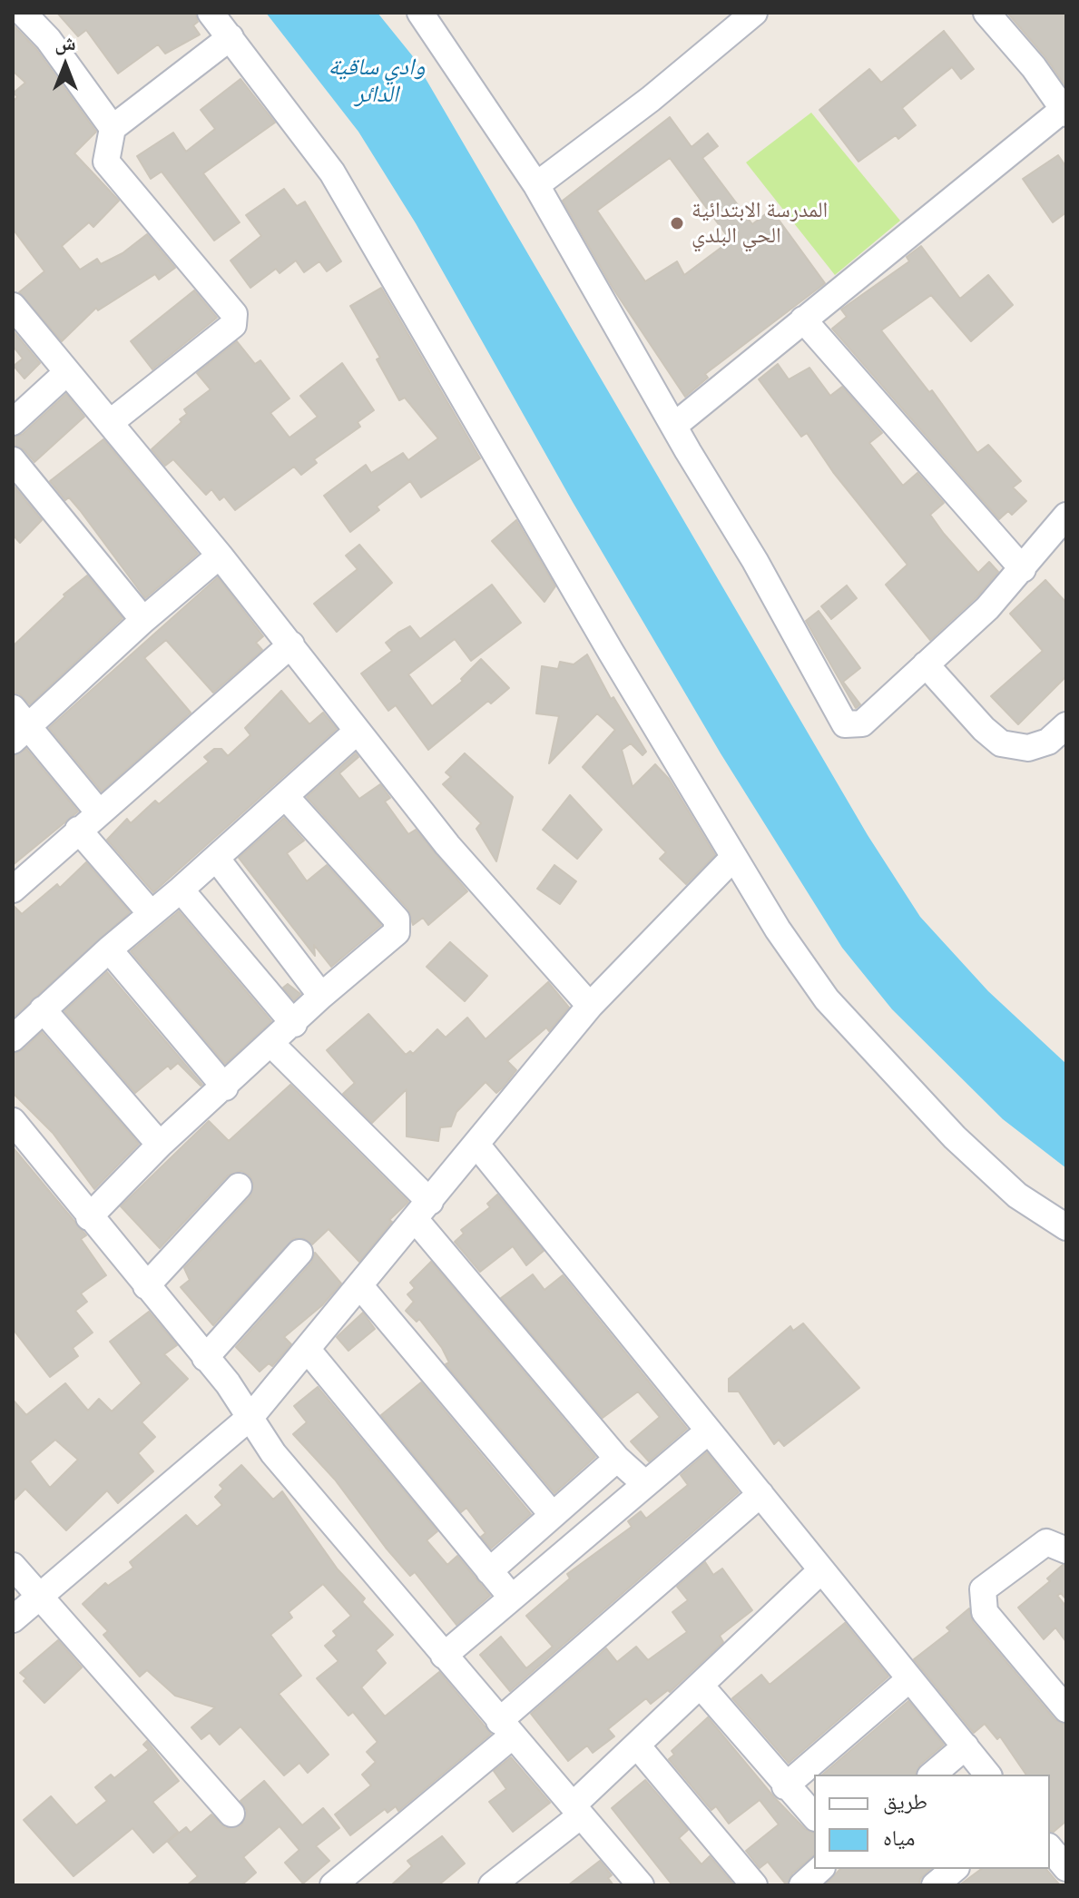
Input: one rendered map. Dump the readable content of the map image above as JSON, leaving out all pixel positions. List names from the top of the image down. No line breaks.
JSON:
{"water":["وادي ساقية الدائر"],"places":["المدرسة الابتدائية الحي البلدي"],"legend":["طريق","مياه"],"north":"top"}
